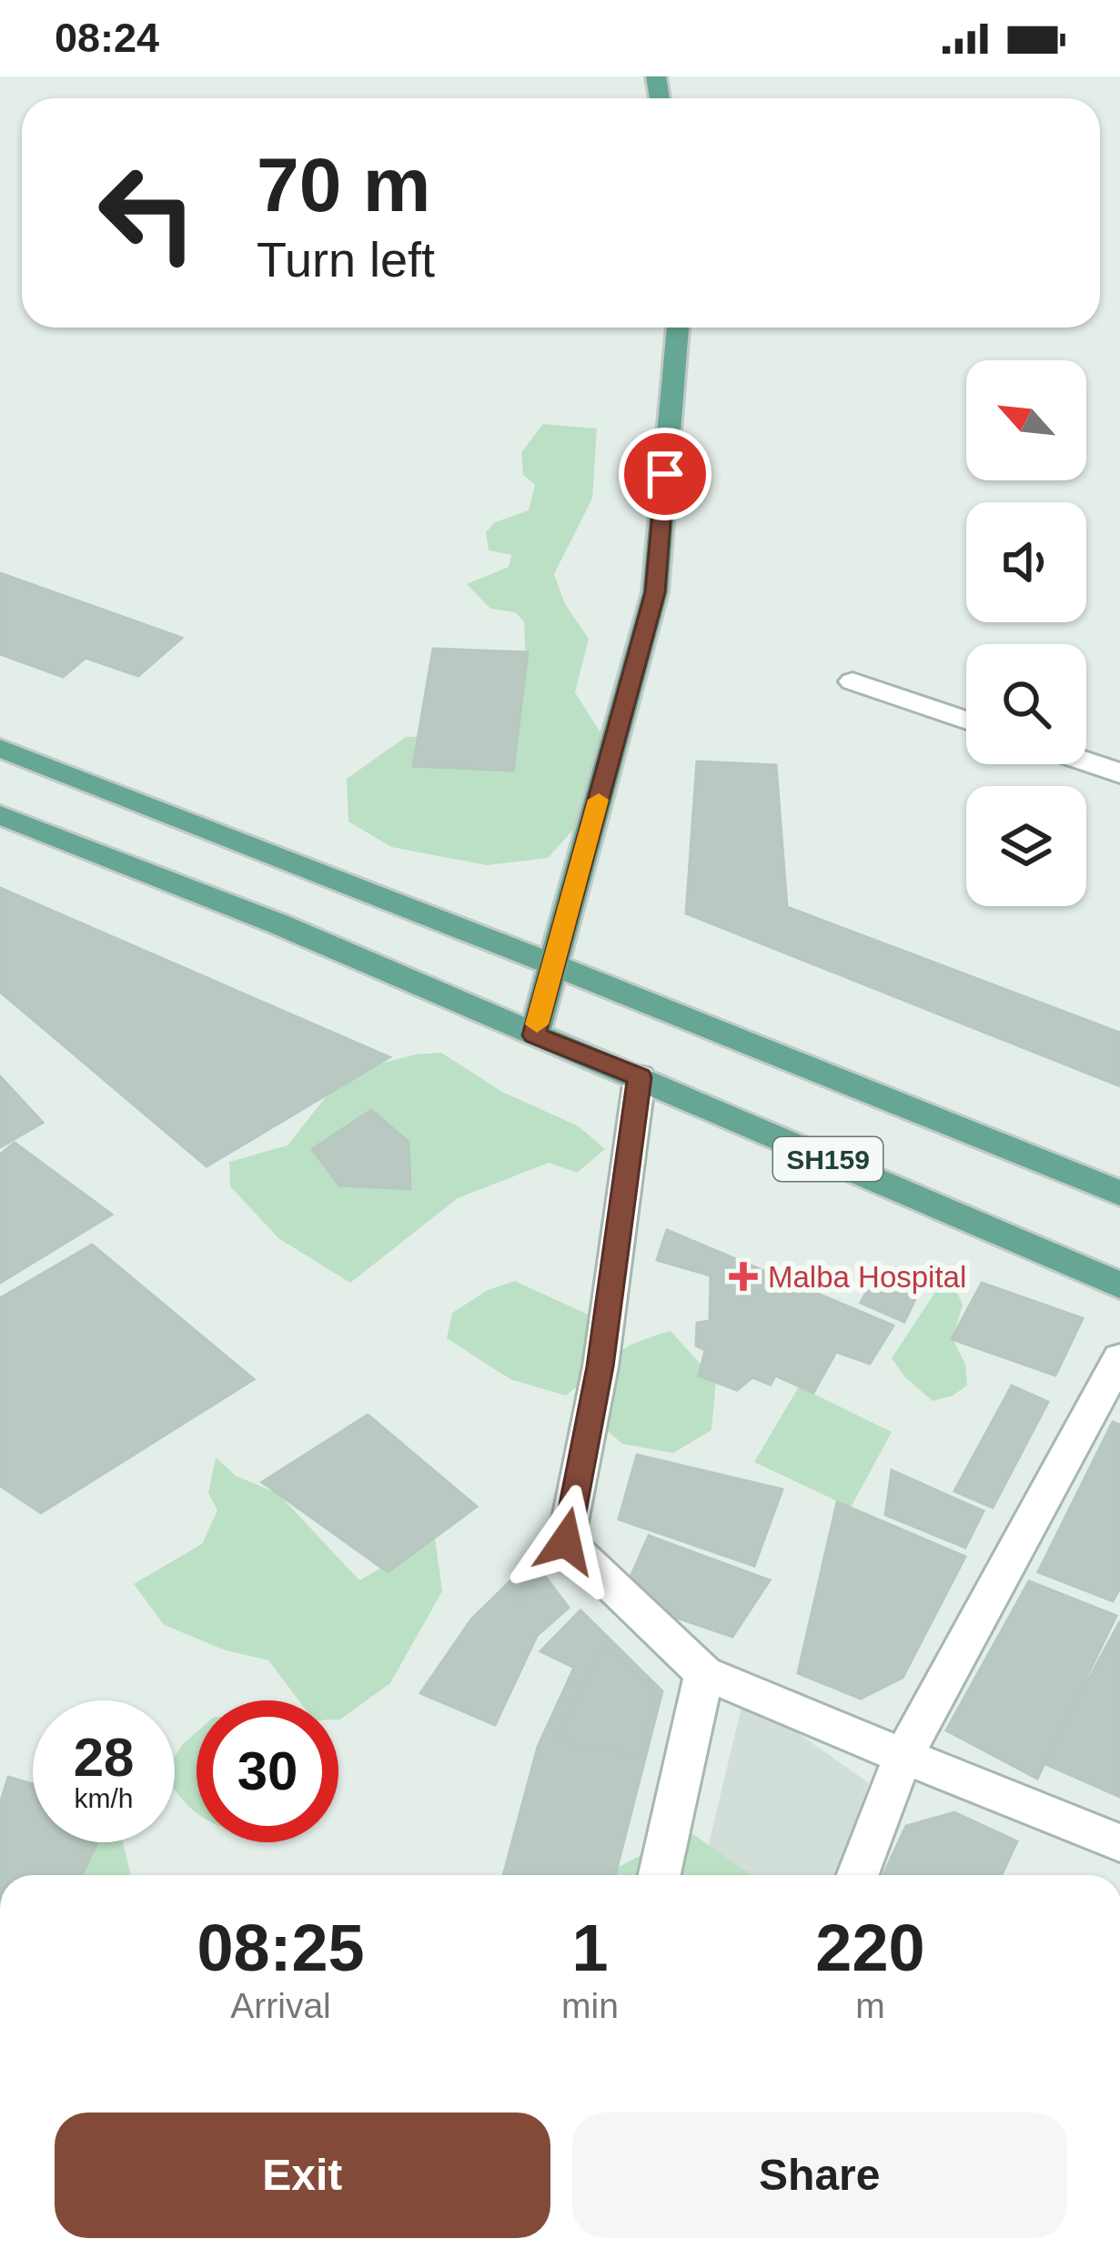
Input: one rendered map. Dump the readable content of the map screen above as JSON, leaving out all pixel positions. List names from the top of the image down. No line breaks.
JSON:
{"streets":{"main road":["SH159"]},"places":{"health":["Malba Hospital"]},"north":"top left","page":{"status":"08:24","turn":["70 m","Turn left"],"speed":"28 km/h","limit":"30","eta":["08:25","Arrival","1","min","220","m"],"buttons":["Exit","Share"]}}
